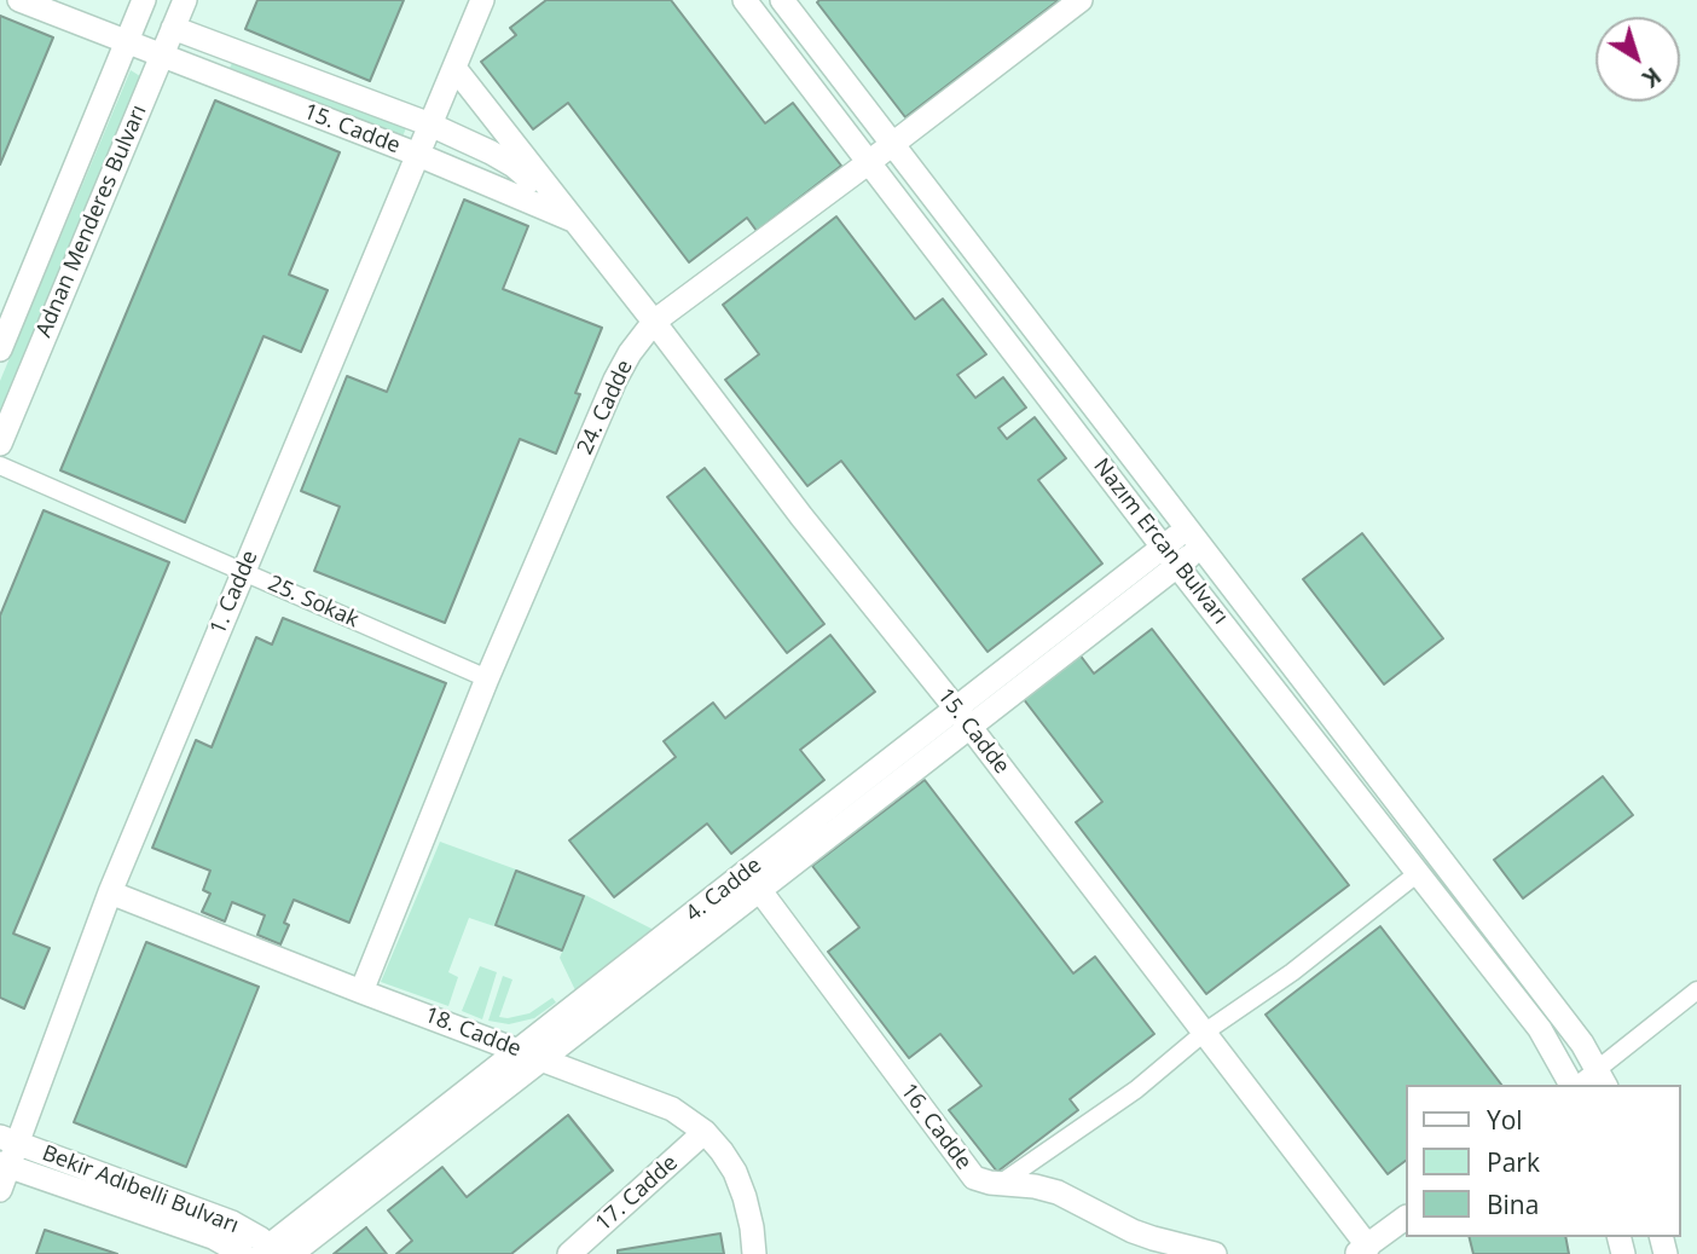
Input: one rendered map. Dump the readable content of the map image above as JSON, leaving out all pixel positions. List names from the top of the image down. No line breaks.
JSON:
{"streets":{"street":["15. Cadde","Adnan Menderes Bulvarı","24. Cadde","Nazım Ercan Bulvarı","1. Cadde","25. Sokak","4. Cadde","18. Cadde","16. Cadde","Bekir Adıbelli Bulvarı","17. Cadde"]},"crossings":[["15. Cadde","Adnan Menderes Bulvarı"],["15. Cadde","24. Cadde"],["15. Cadde","1. Cadde"],["15. Cadde","4. Cadde"],["24. Cadde","Nazım Ercan Bulvarı"],["24. Cadde","25. Sokak"],["24. Cadde","18. Cadde"],["Nazım Ercan Bulvarı","4. Cadde"],["1. Cadde","25. Sokak"],["1. Cadde","18. Cadde"],["1. Cadde","Bekir Adıbelli Bulvarı"],["4. Cadde","18. Cadde"],["4. Cadde","16. Cadde"],["4. Cadde","Bekir Adıbelli Bulvarı"],["18. Cadde","17. Cadde"]],"legend":["Yol","Park","Bina"],"north":"bottom right"}
